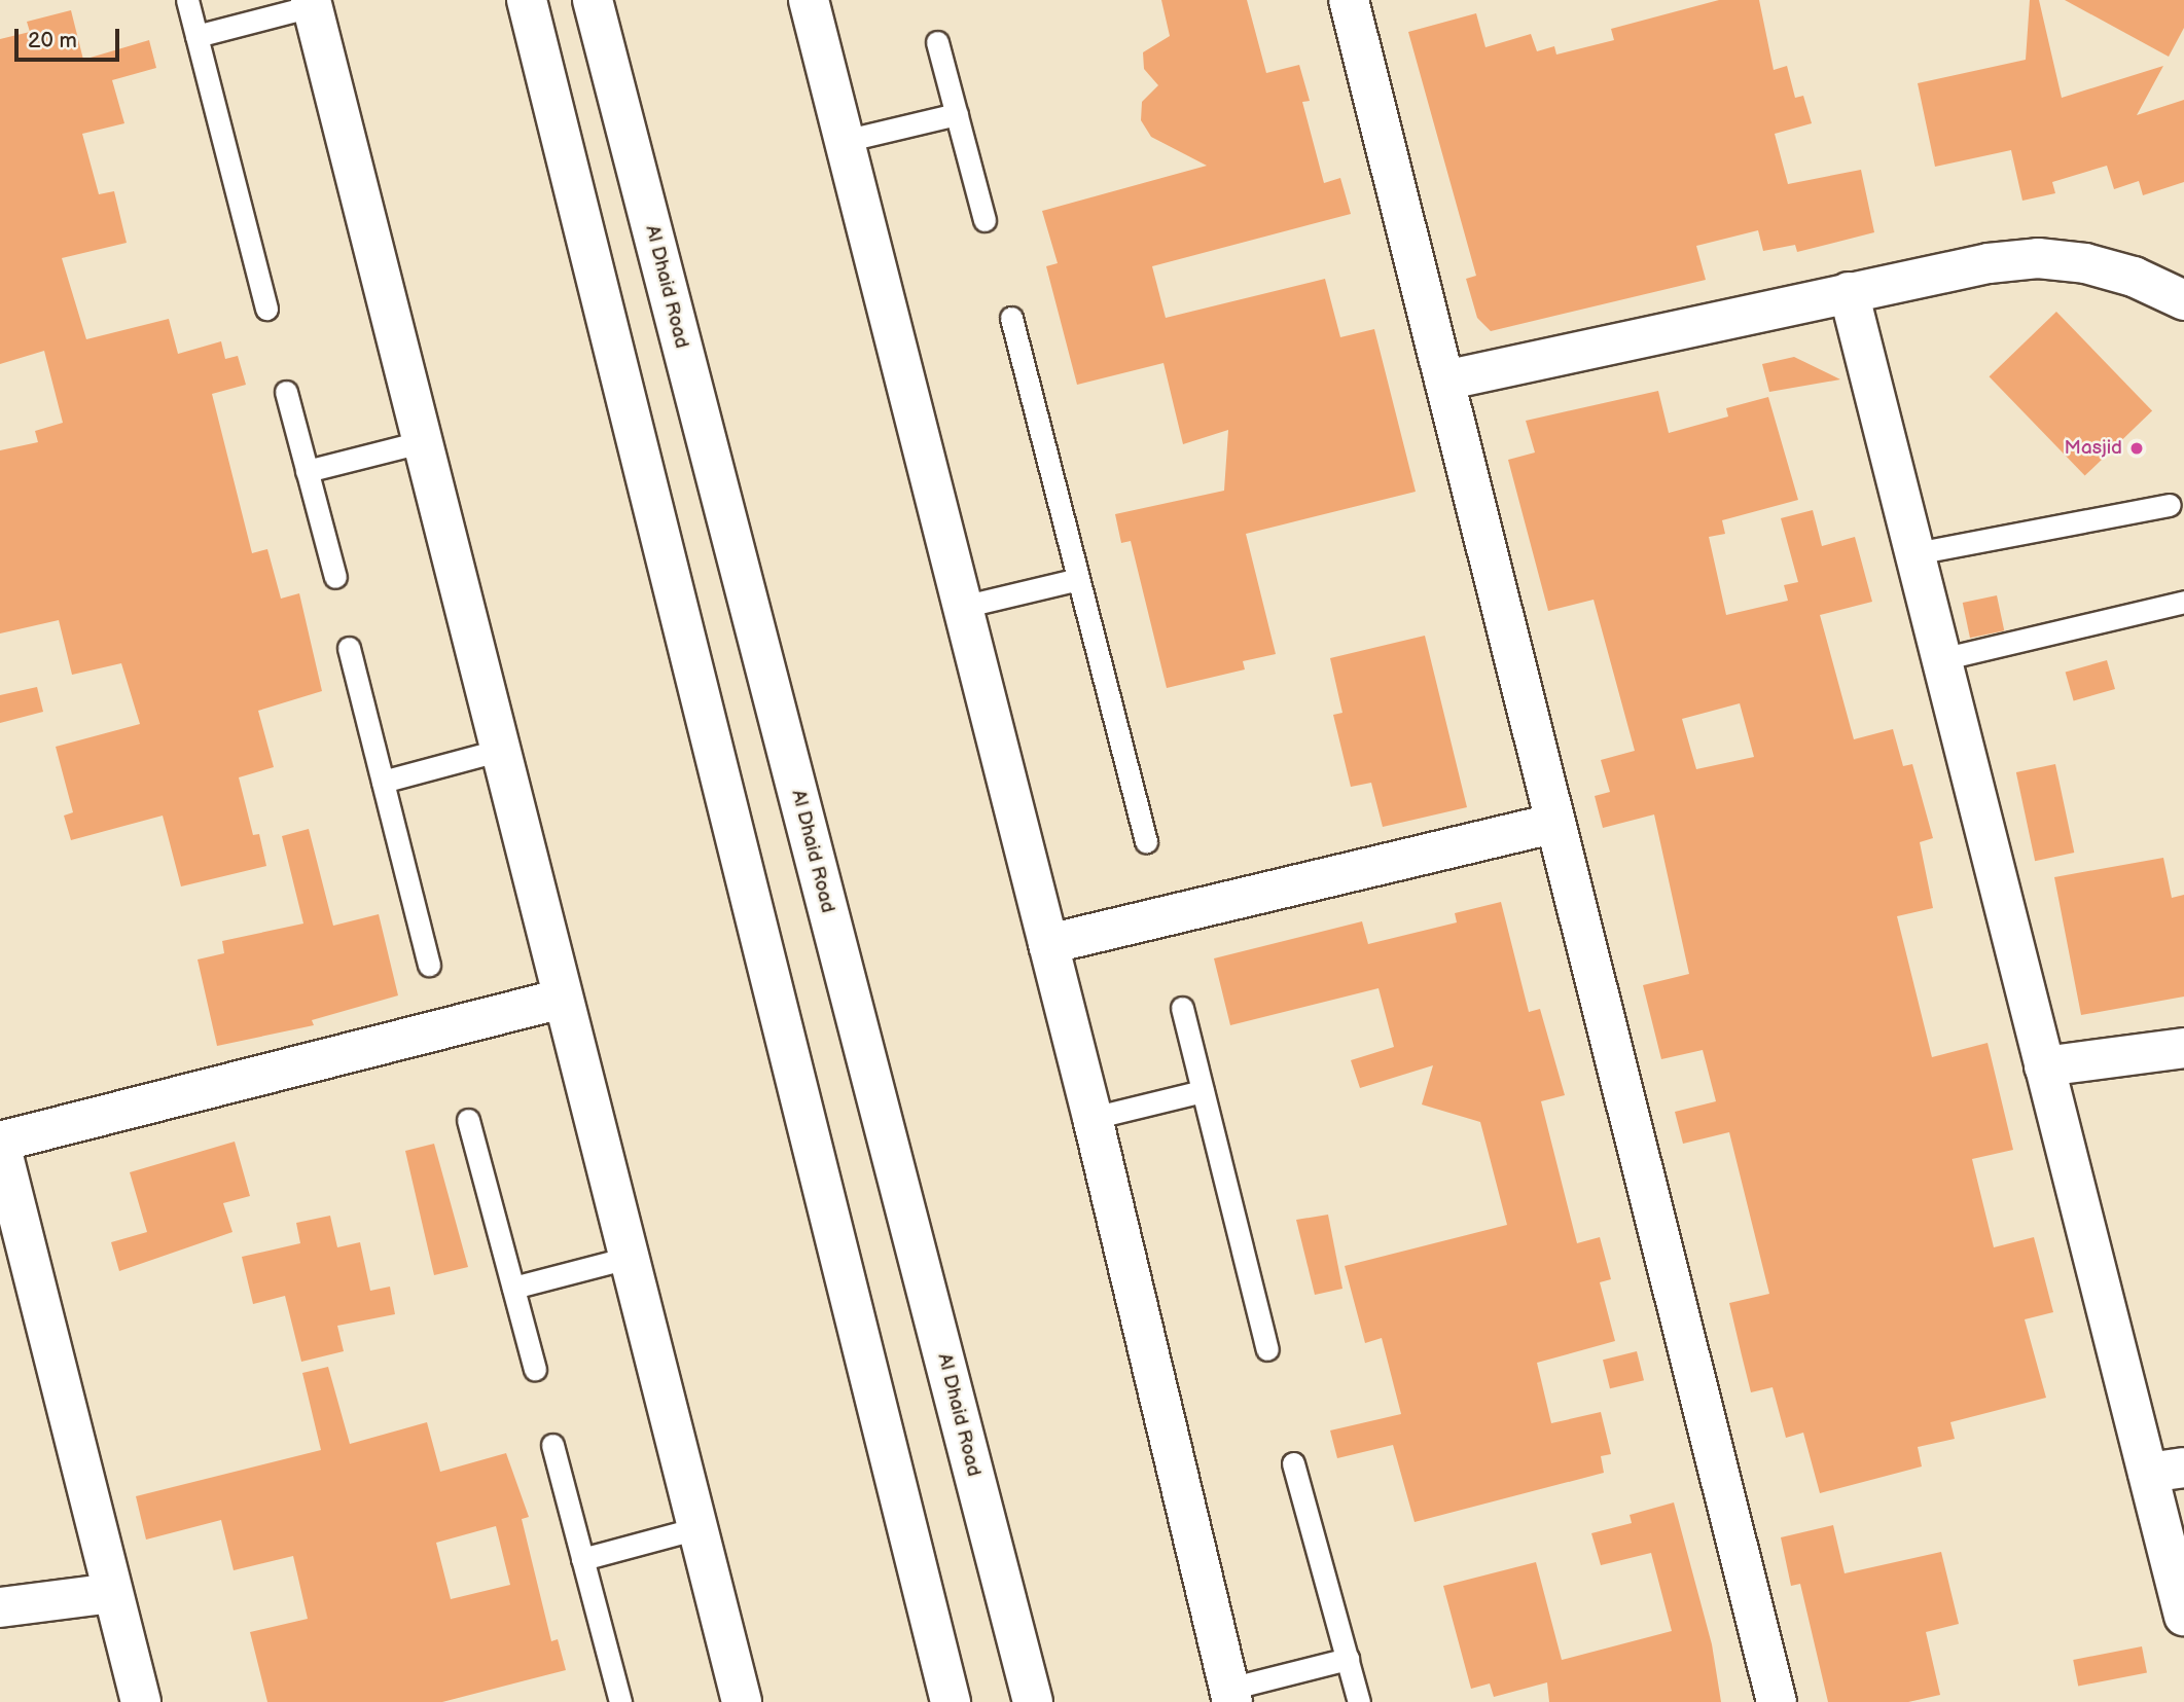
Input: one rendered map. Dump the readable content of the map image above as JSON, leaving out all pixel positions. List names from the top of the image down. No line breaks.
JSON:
{"streets":{"main road":["Al Dhaid Road"]},"places":["Masjid"],"scale_bar":"20 m"}
